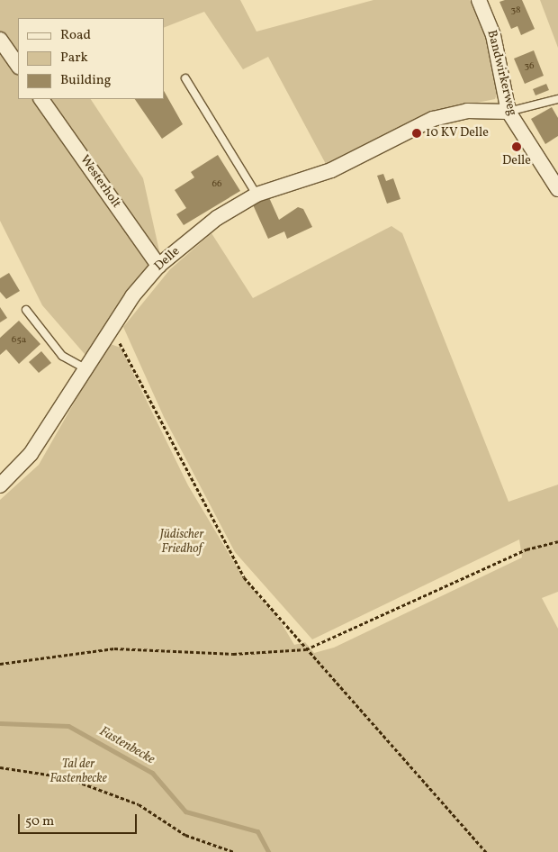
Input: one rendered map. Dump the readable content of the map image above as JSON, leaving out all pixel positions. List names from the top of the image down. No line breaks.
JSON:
{"streets":{"street":["Bandwirkerweg","Westerholt","Delle"]},"crossings":[["Bandwirkerweg","Delle"],["Westerholt","Delle"]],"water":["Fastenbecke"],"parks":["Jüdischer Friedhof","Tal der Fastenbecke"],"places":["10 KV Delle","Delle"],"house_numbers":["38","36","66","65a"],"legend":["Road","Park","Building"],"scale_bar":"50 m"}
